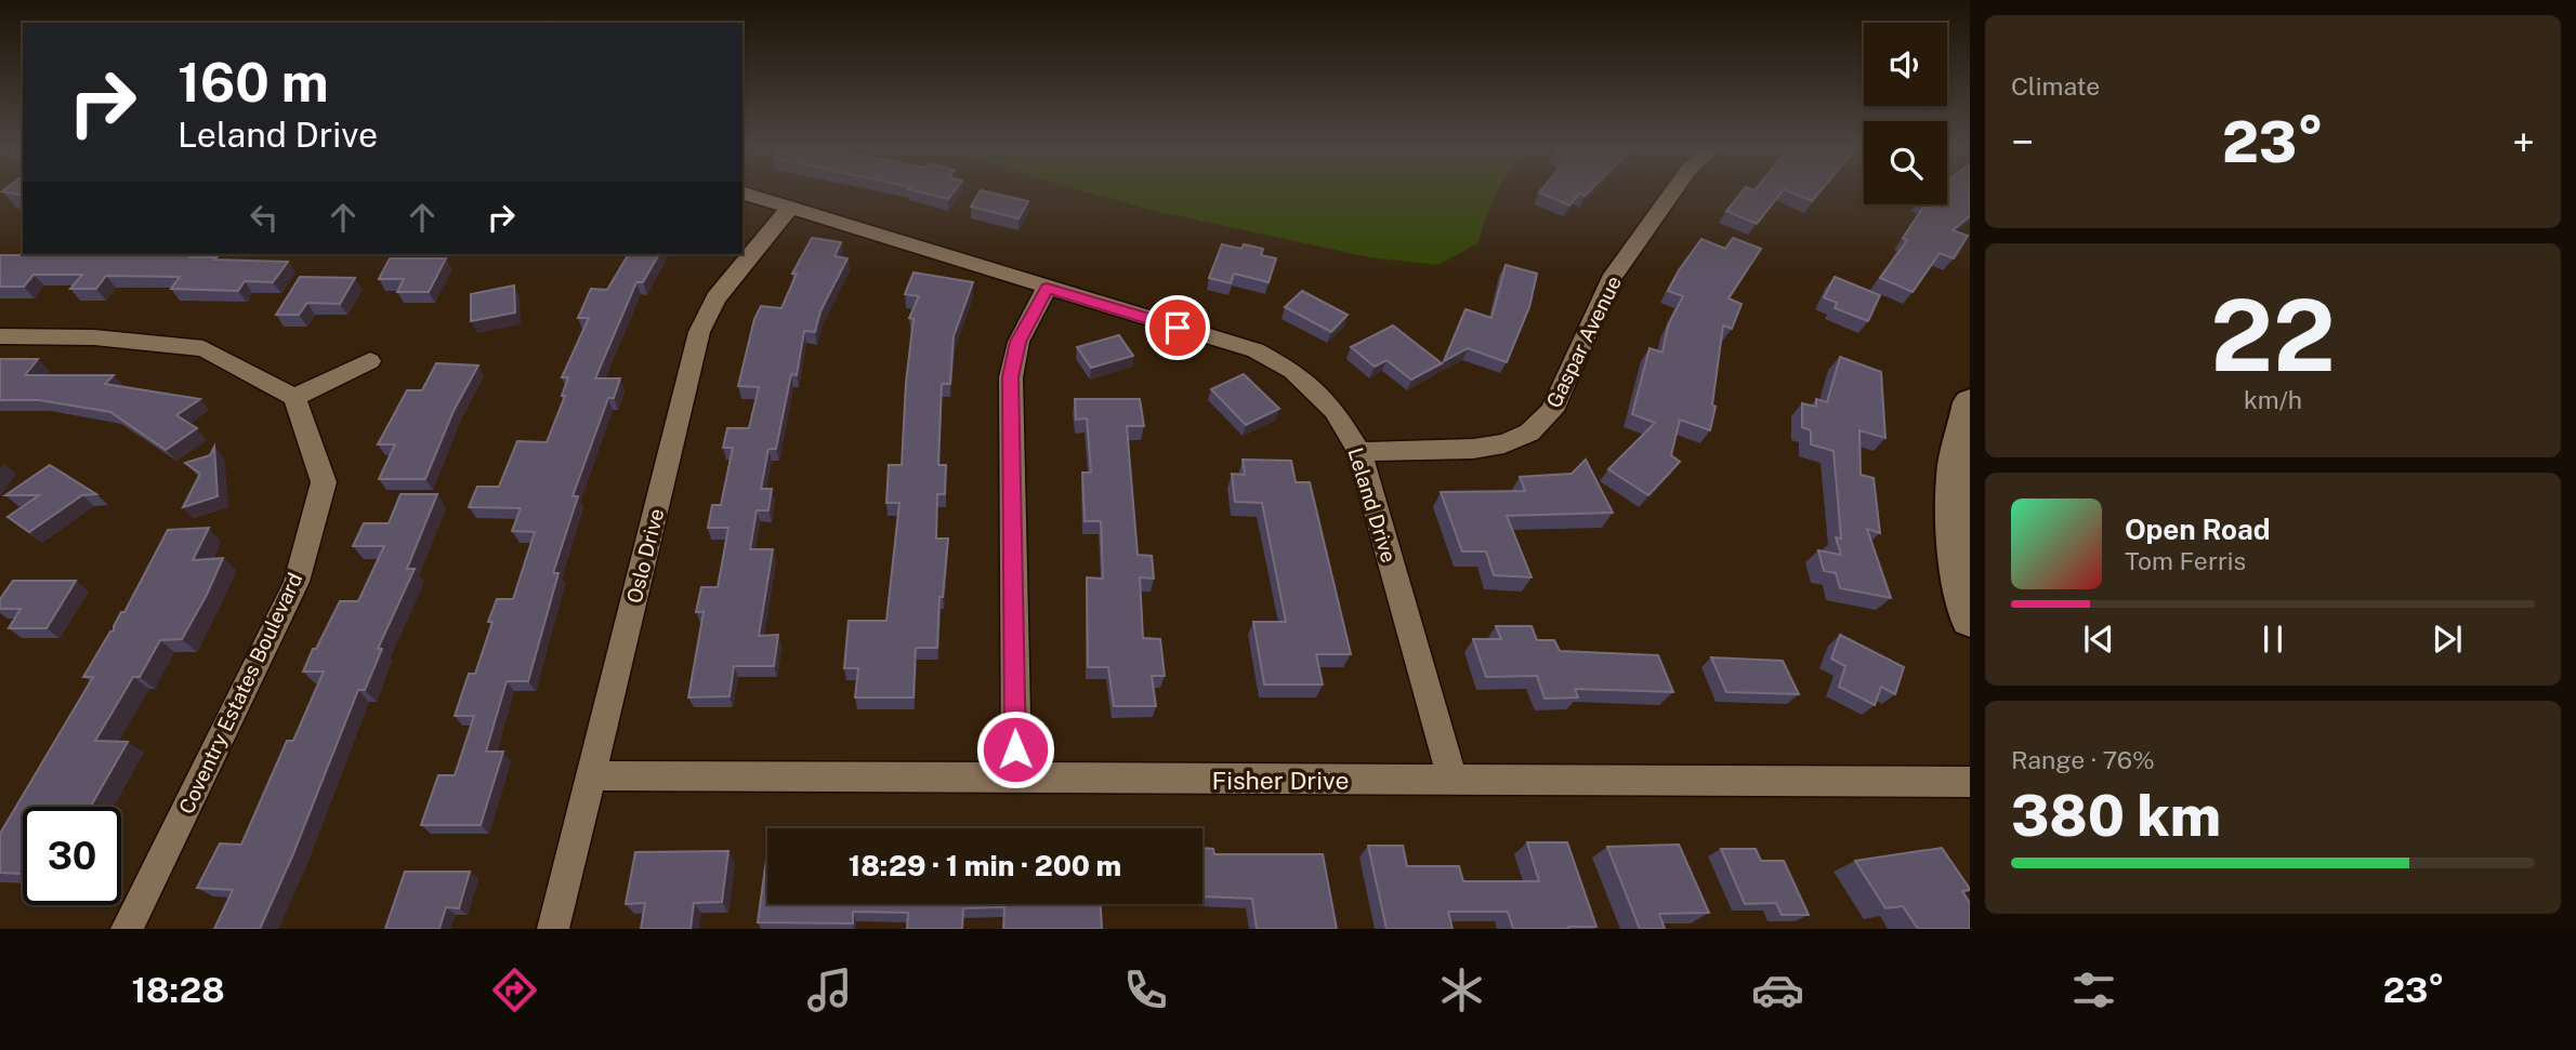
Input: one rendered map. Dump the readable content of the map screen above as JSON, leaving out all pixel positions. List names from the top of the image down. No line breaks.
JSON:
{"streets":{"street":["Gaspar Avenue","Leland Drive","Oslo Drive","Coventry Estates Boulevard","Fisher Drive"]},"crossings":[["Gaspar Avenue","Leland Drive"],["Leland Drive","Oslo Drive"],["Leland Drive","Fisher Drive"],["Oslo Drive","Fisher Drive"]],"page":{"tile":["Climate",["22","km/h"],["Range · 76%","380 km"]],"turn":["160 m","Leland Drive"],"heat":["−","23°","+"],"song":["Open Road","Tom Ferris"],"limit":"30","trip":"18:29 · 1 min · 200 m","tabs":["18:28","23°"]}}
